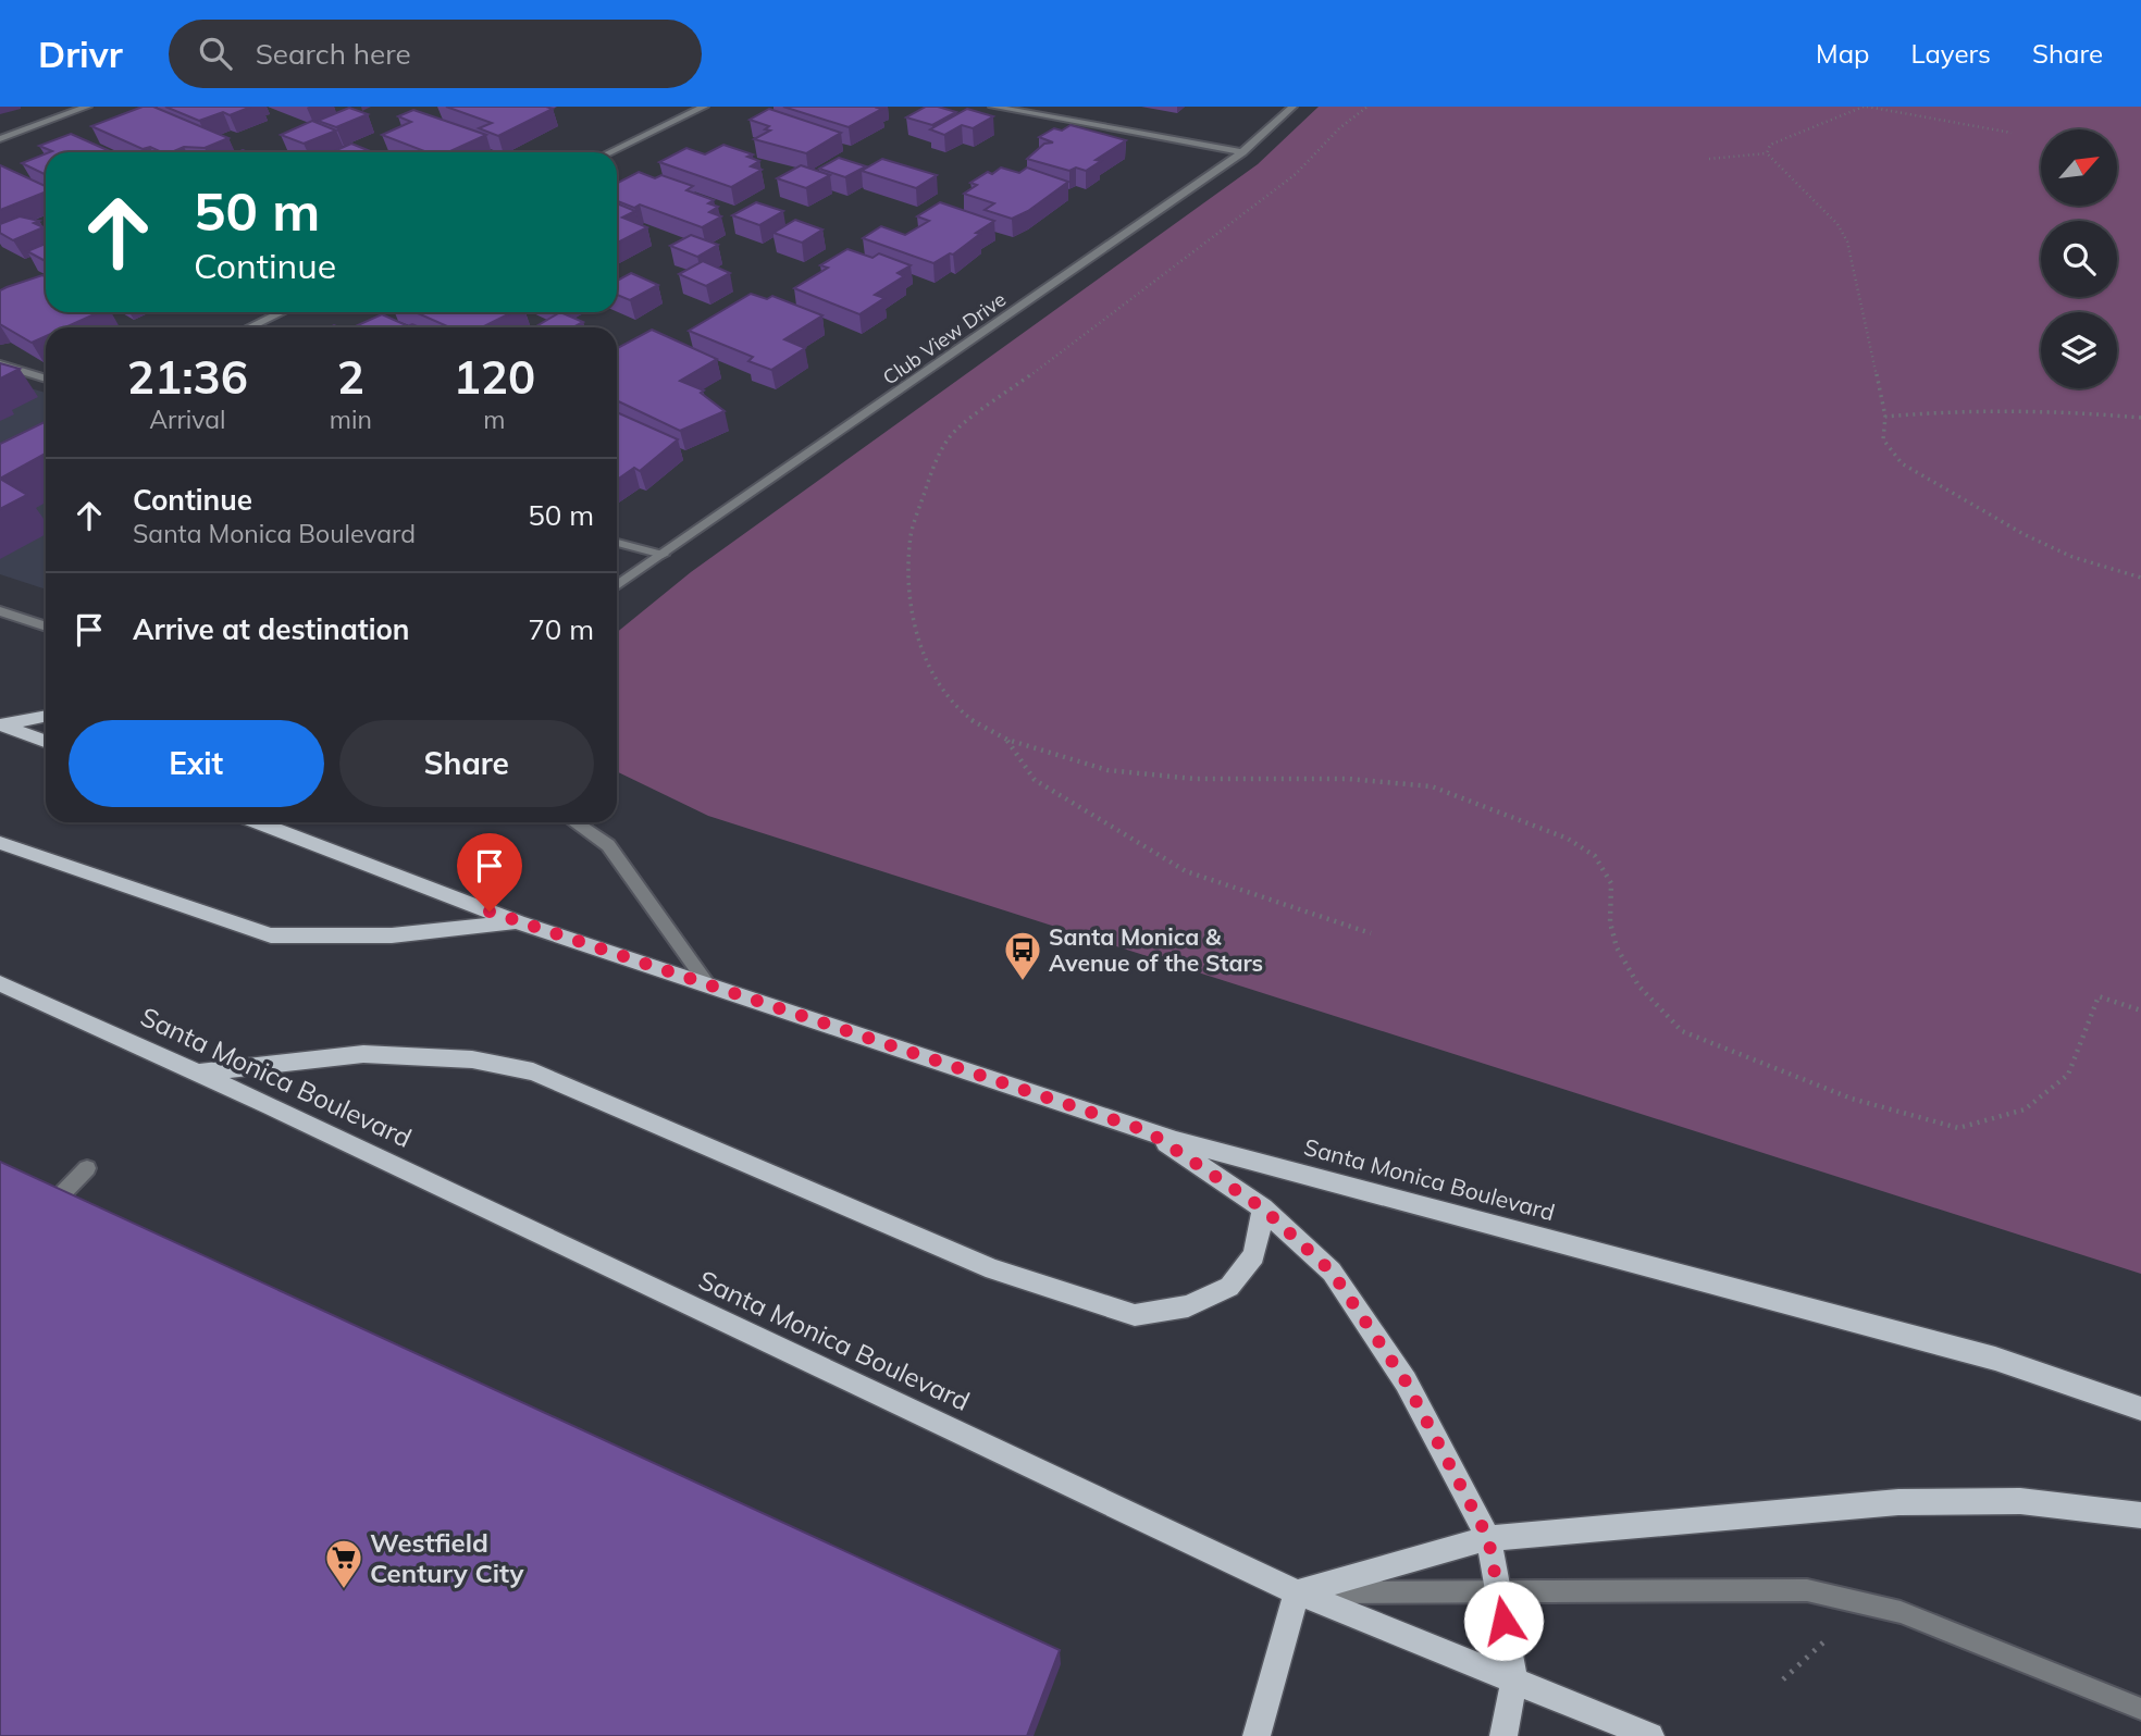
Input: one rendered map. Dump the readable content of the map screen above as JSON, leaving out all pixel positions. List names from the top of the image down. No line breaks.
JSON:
{"streets":{"main road":["Santa Monica Boulevard"],"street":["Club View Drive"]},"places":{"bus stop":["Santa Monica & Avenue of the Stars"],"supermarket":["Westfield Century City"]},"north":"top right","page":{"header":"Drivr","search":"Search here","nav":["Map","Layers","Share"],"turn":["50 m","Continue"],"eta":["21:36","Arrival","2","min","120","m"],"list":[{"name":"Continue","note":"Santa Monica Boulevard","value":"50 m"},{"name":"Arrive at destination","value":"70 m"}],"buttons":["Exit","Share"]}}
